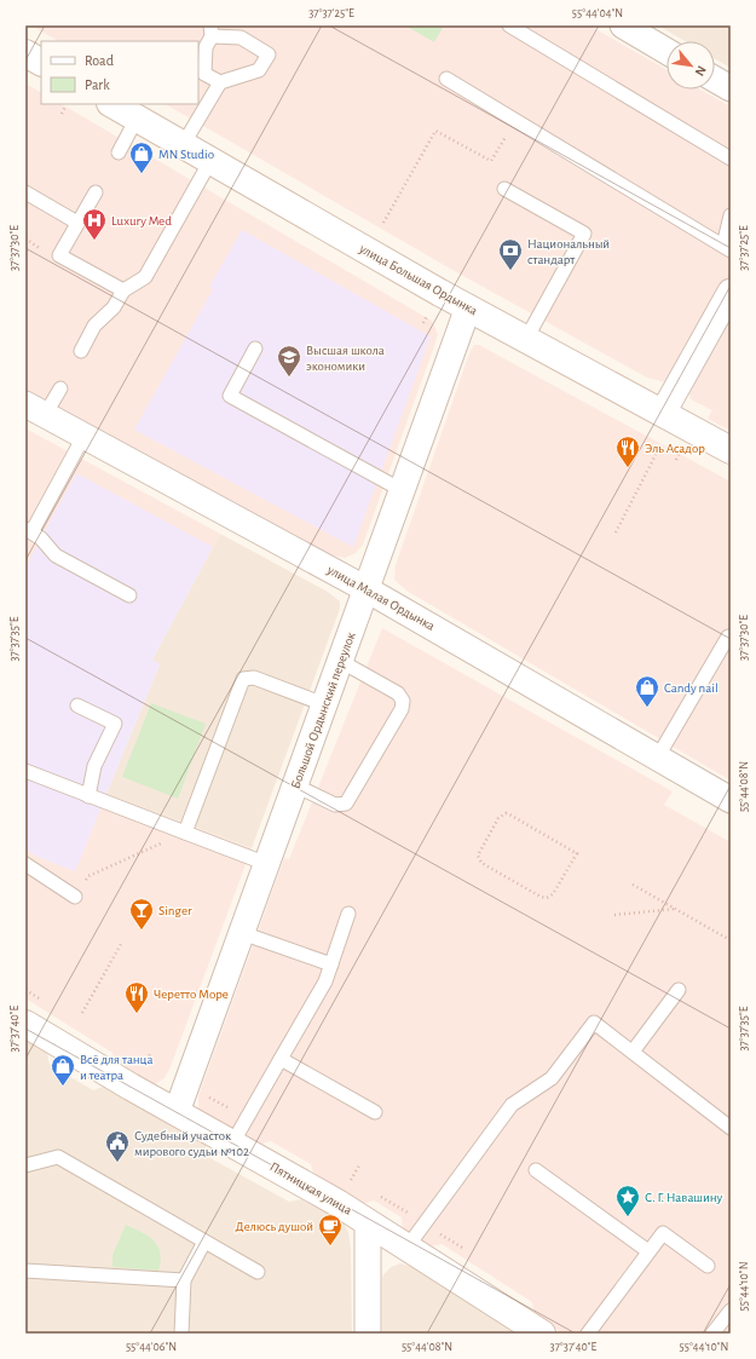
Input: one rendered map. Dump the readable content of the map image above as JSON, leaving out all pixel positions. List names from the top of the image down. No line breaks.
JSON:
{"streets":{"main road":["улица Большая Ордынка","Пятницкая улица"],"street":["улица Малая Ордынка","Большой Ордынский переулок"]},"crossings":[["улица Большая Ордынка","Большой Ордынский переулок"],["улица Малая Ордынка","Большой Ордынский переулок"],["Большой Ордынский переулок","Пятницкая улица"]],"places":{"shop":["MN Studio","Candy nail","Всё для танца и театра"],"hospital":["Luxury Med"],"bank":["Национальный стандарт"],"school or university":["Высшая школа экономики"],"restaurant":["Эль Асадор","Черетто Море"],"bar":["Singer"],"public building":["Судебный участок мирового судьи №102"],"place":["С. Г. Навашину"],"cafe":["Делюсь душой"]},"legend":["Road","Park"],"north":"bottom right","coordinates":["37°37'25\"E","55°44'04\"N","37°37'30\"E","37°37'35\"E","55°44'08\"N","37°37'40\"E","55°44'10\"N","55°44'06\"N"]}
